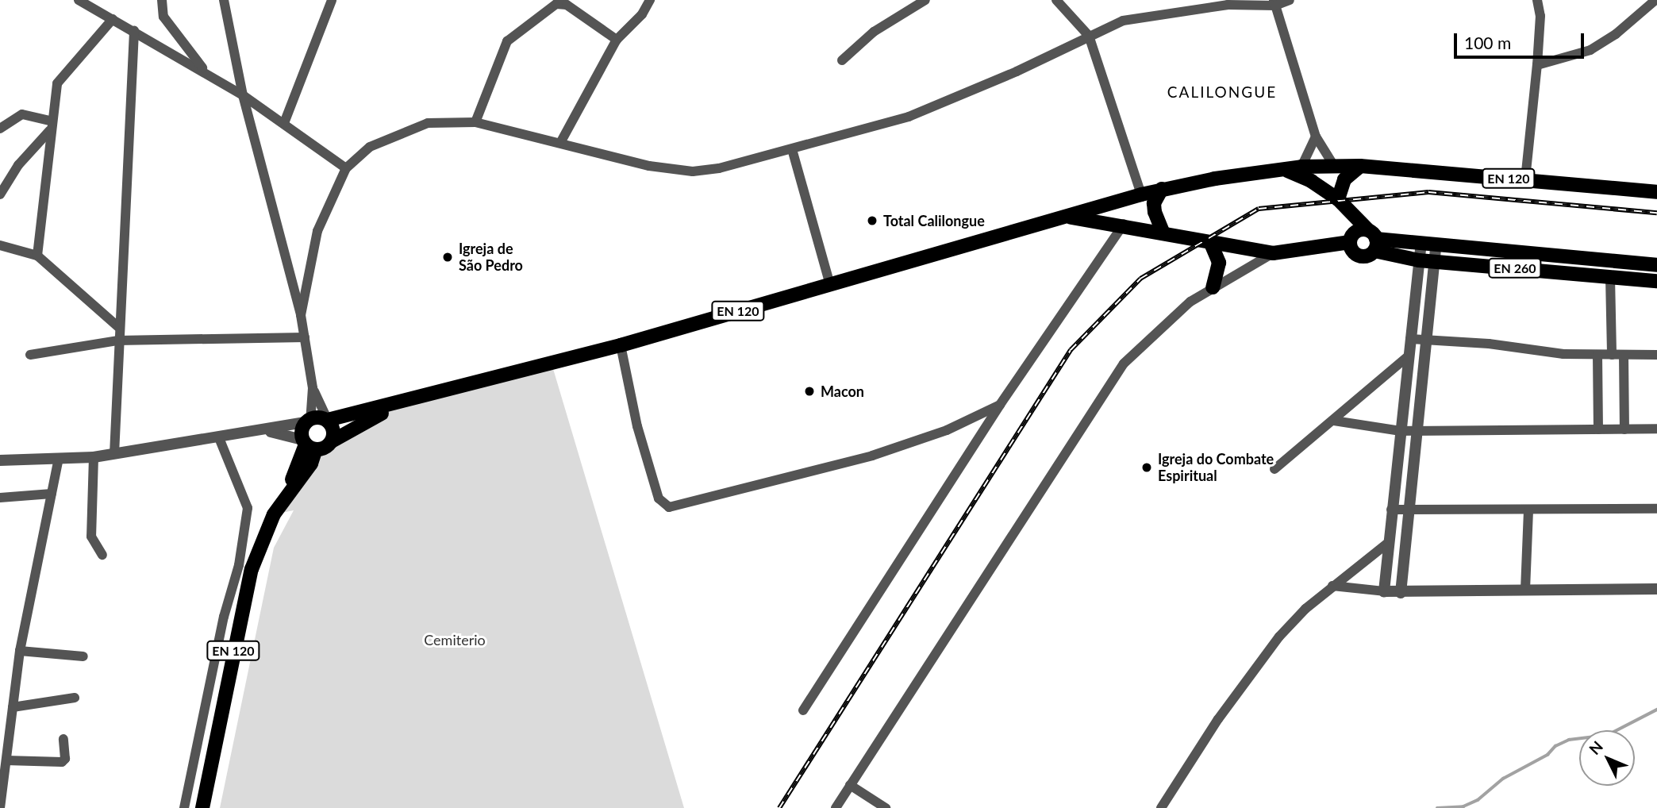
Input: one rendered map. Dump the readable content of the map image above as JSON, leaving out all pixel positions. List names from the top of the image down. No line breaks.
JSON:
{"streets":{"main road":["EN 120","EN 260"]},"crossings":[["EN 120","EN 260"]],"districts":["CALILONGUE"],"parks":["Cemiterio"],"places":["Total Calilongue","Igreja de São Pedro","Macon","Igreja do Combate Espiritual"],"scale_bar":"100 m","north":"top left"}
